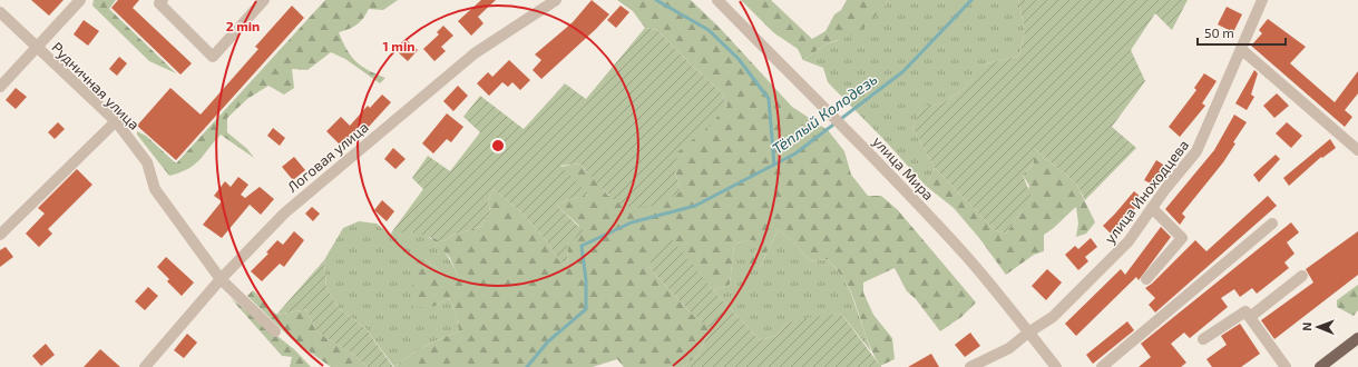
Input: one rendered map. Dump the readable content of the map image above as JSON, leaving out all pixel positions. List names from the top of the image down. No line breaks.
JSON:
{"streets":{"street":["Рудничная улица","Логовая улица","улица Мира","улица Иноходцева"]},"crossings":[["Рудничная улица","Логовая улица"],["улица Мира","улица Иноходцева"]],"water":["Тёплый Колодезь"],"scale_bar":"50 m","north":"left","rings":["2 min","1 min"]}
